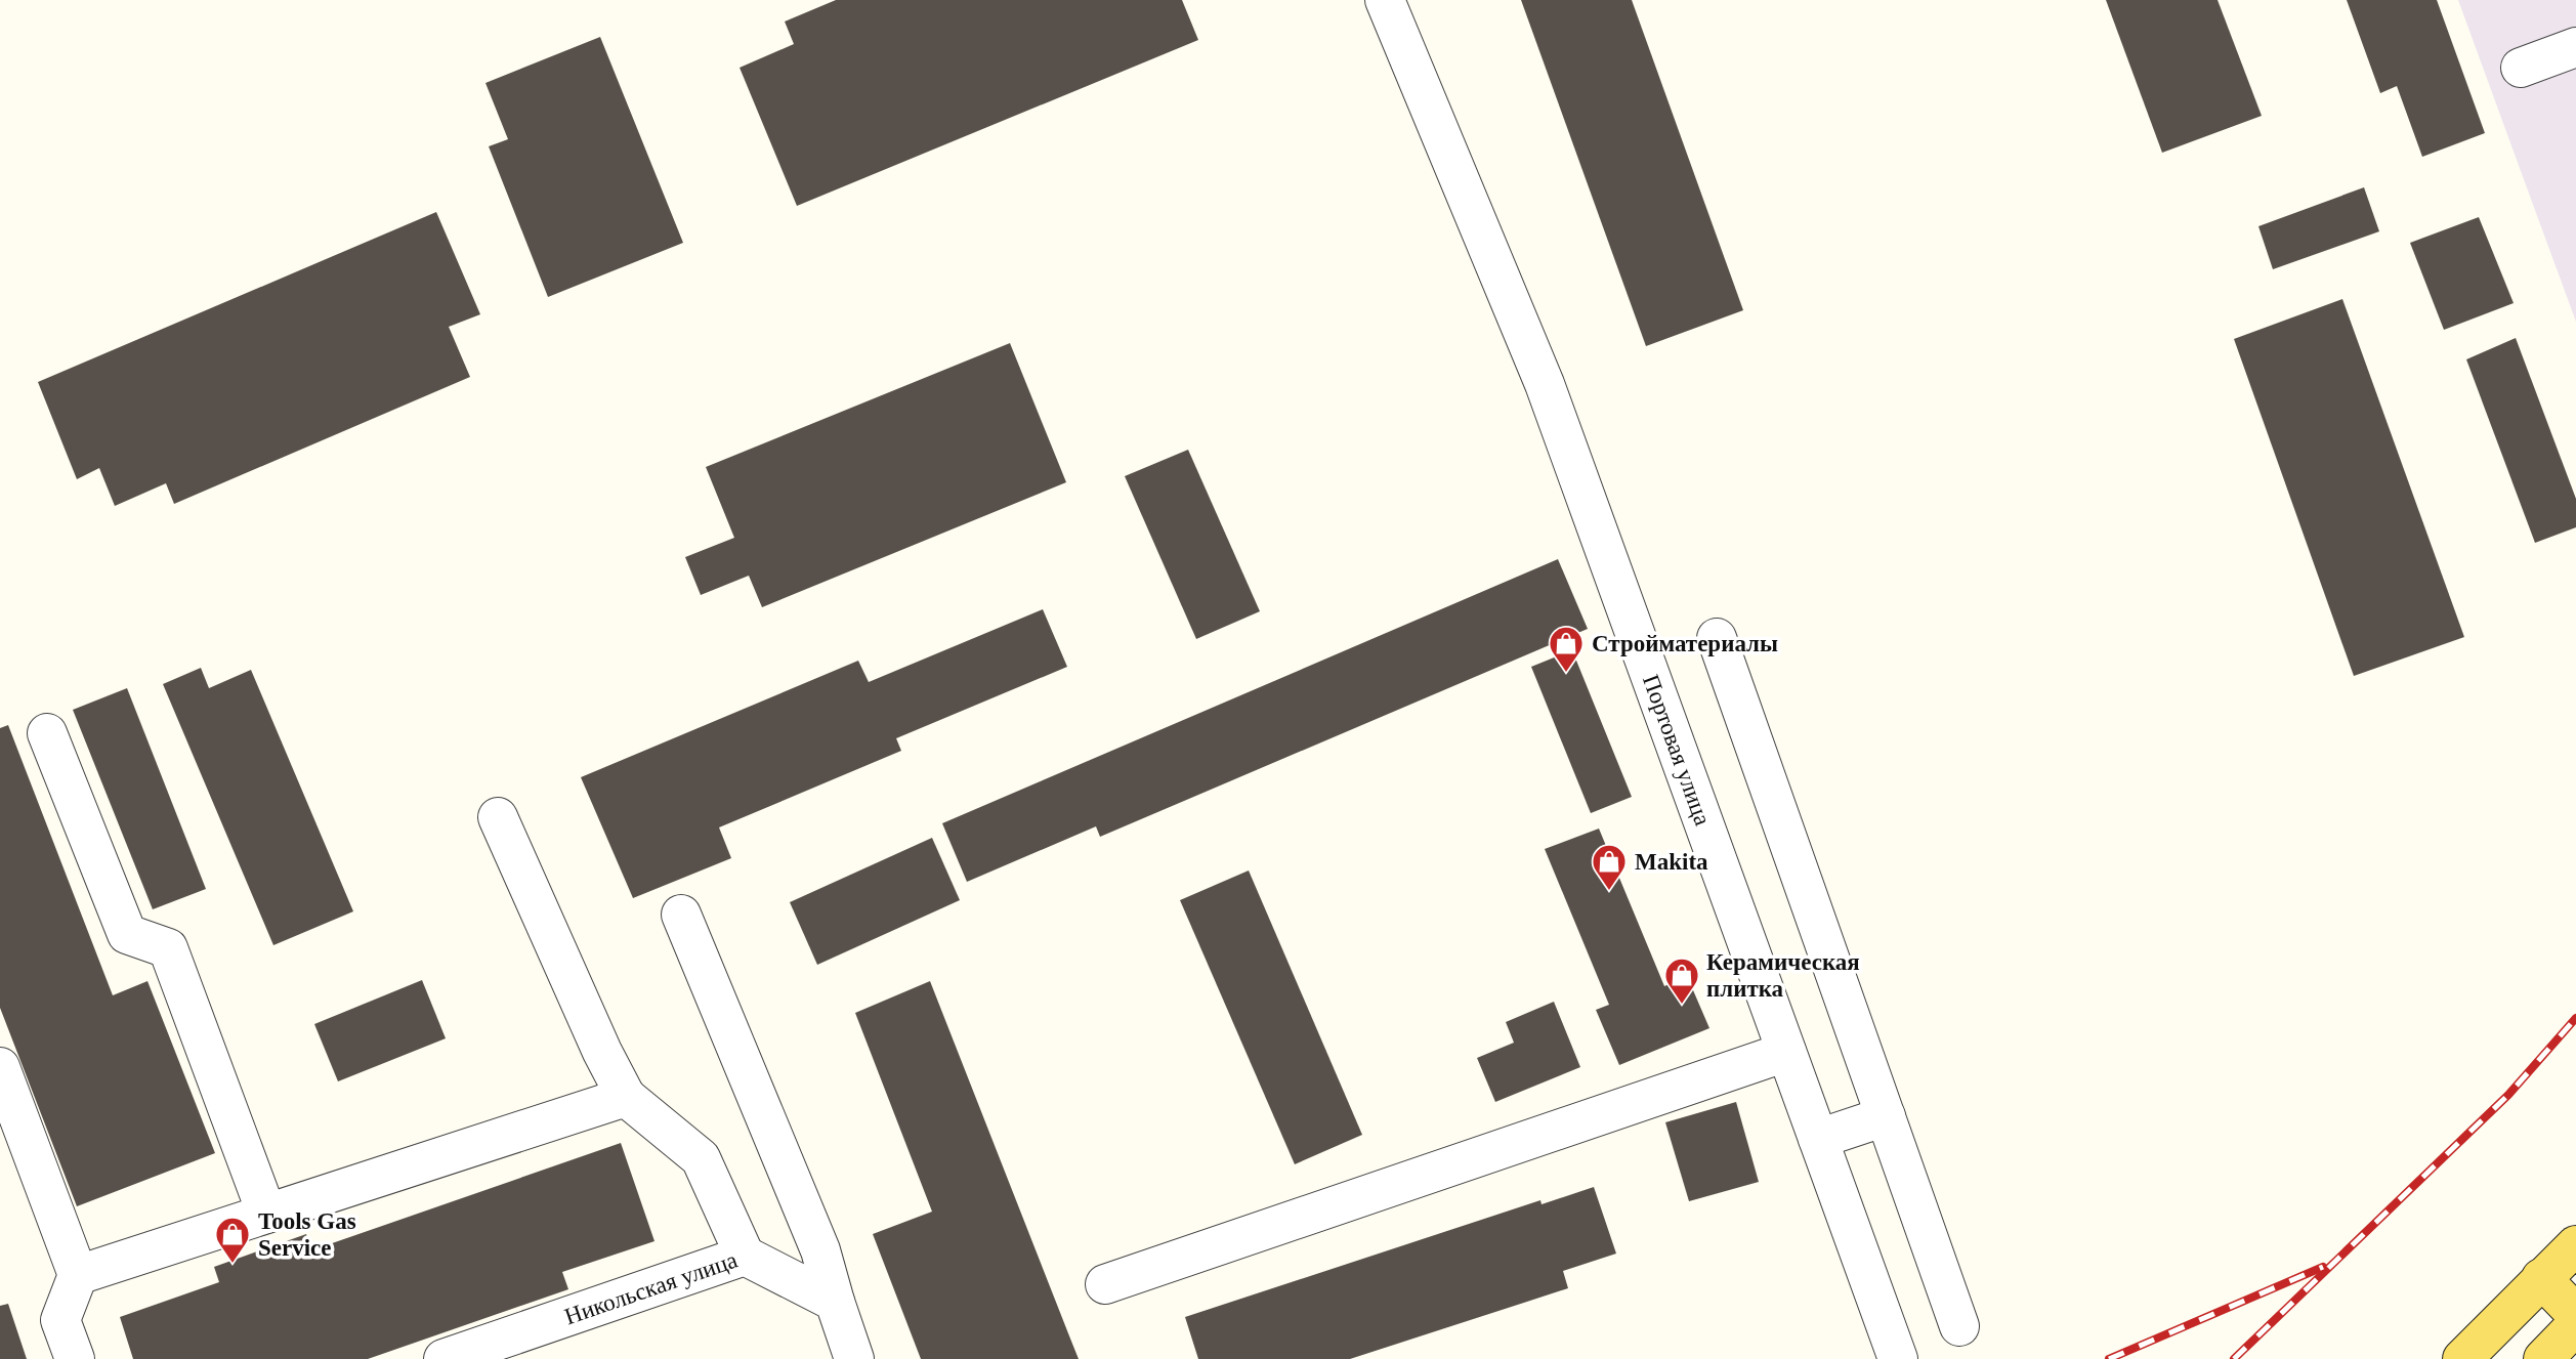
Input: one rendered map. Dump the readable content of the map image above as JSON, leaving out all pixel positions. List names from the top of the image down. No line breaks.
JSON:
{"streets":{"street":["Портовая улица","Никольская улица"]},"places":{"shop":["Стройматериалы","Makita","Керамическая плитка","Tools Gas Service"]}}
